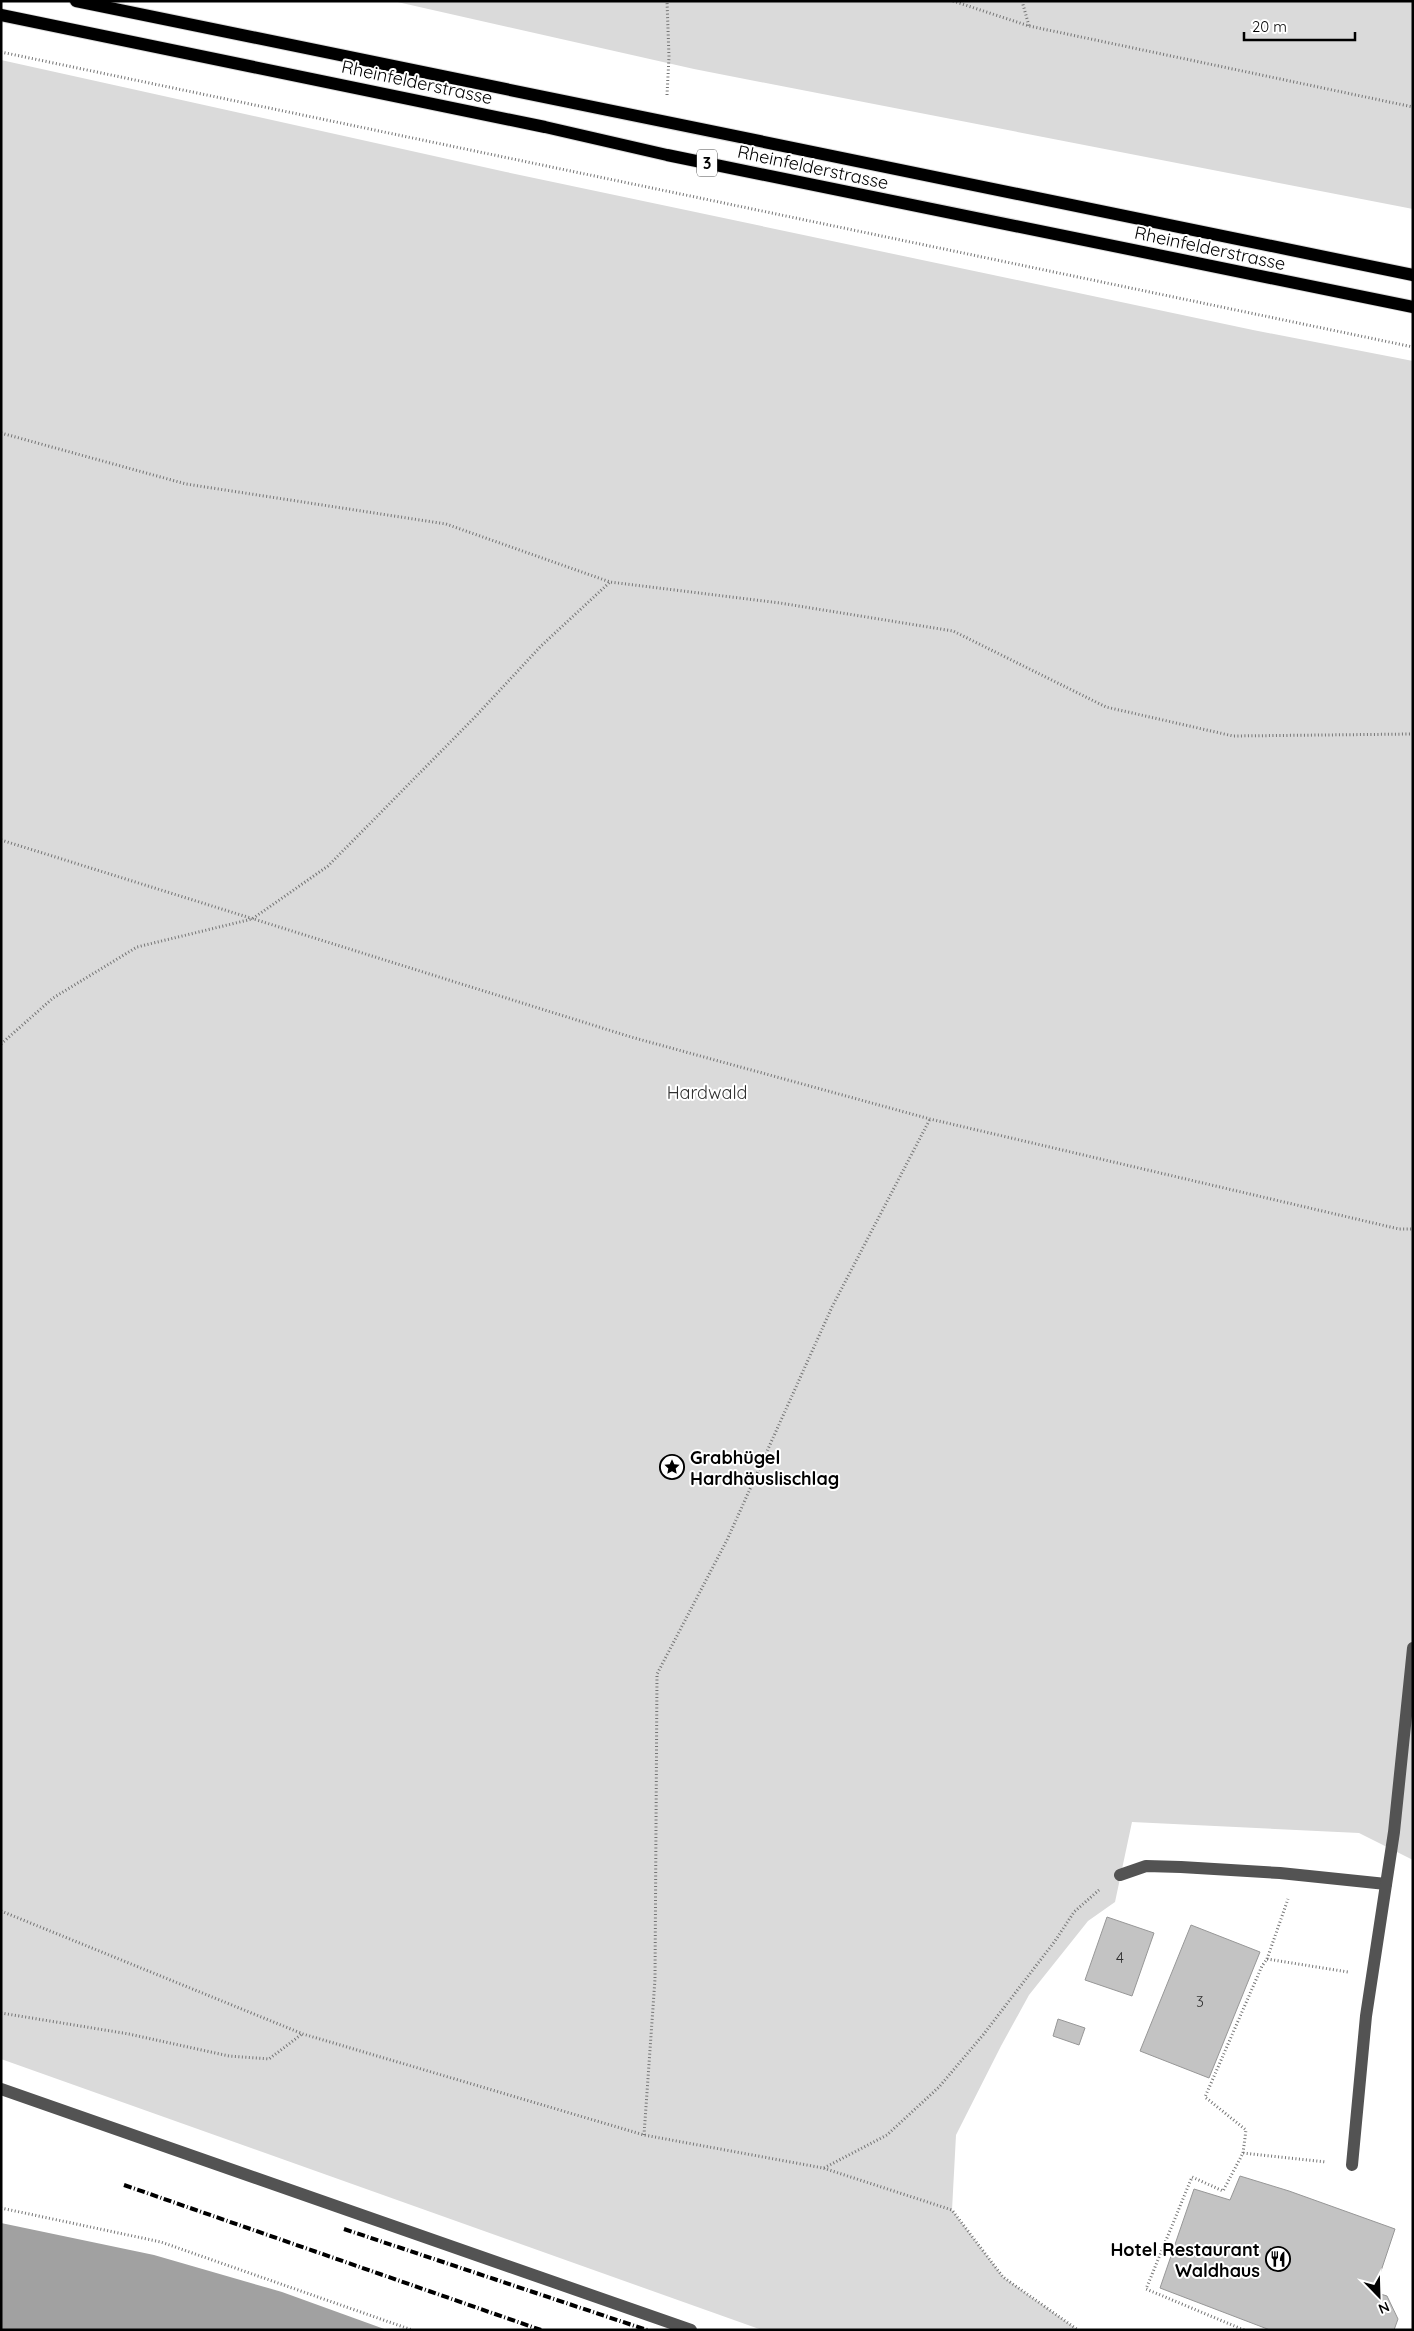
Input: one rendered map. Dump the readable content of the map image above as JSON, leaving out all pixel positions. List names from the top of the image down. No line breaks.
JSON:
{"streets":{"main road":["Rheinfelderstrasse","3"]},"parks":["Hardwald"],"places":{"place":["Grabhügel Hardhäuslischlag"],"restaurant":["Hotel Restaurant Waldhaus"]},"house_numbers":["4","3"],"scale_bar":"20 m","north":"bottom right"}
